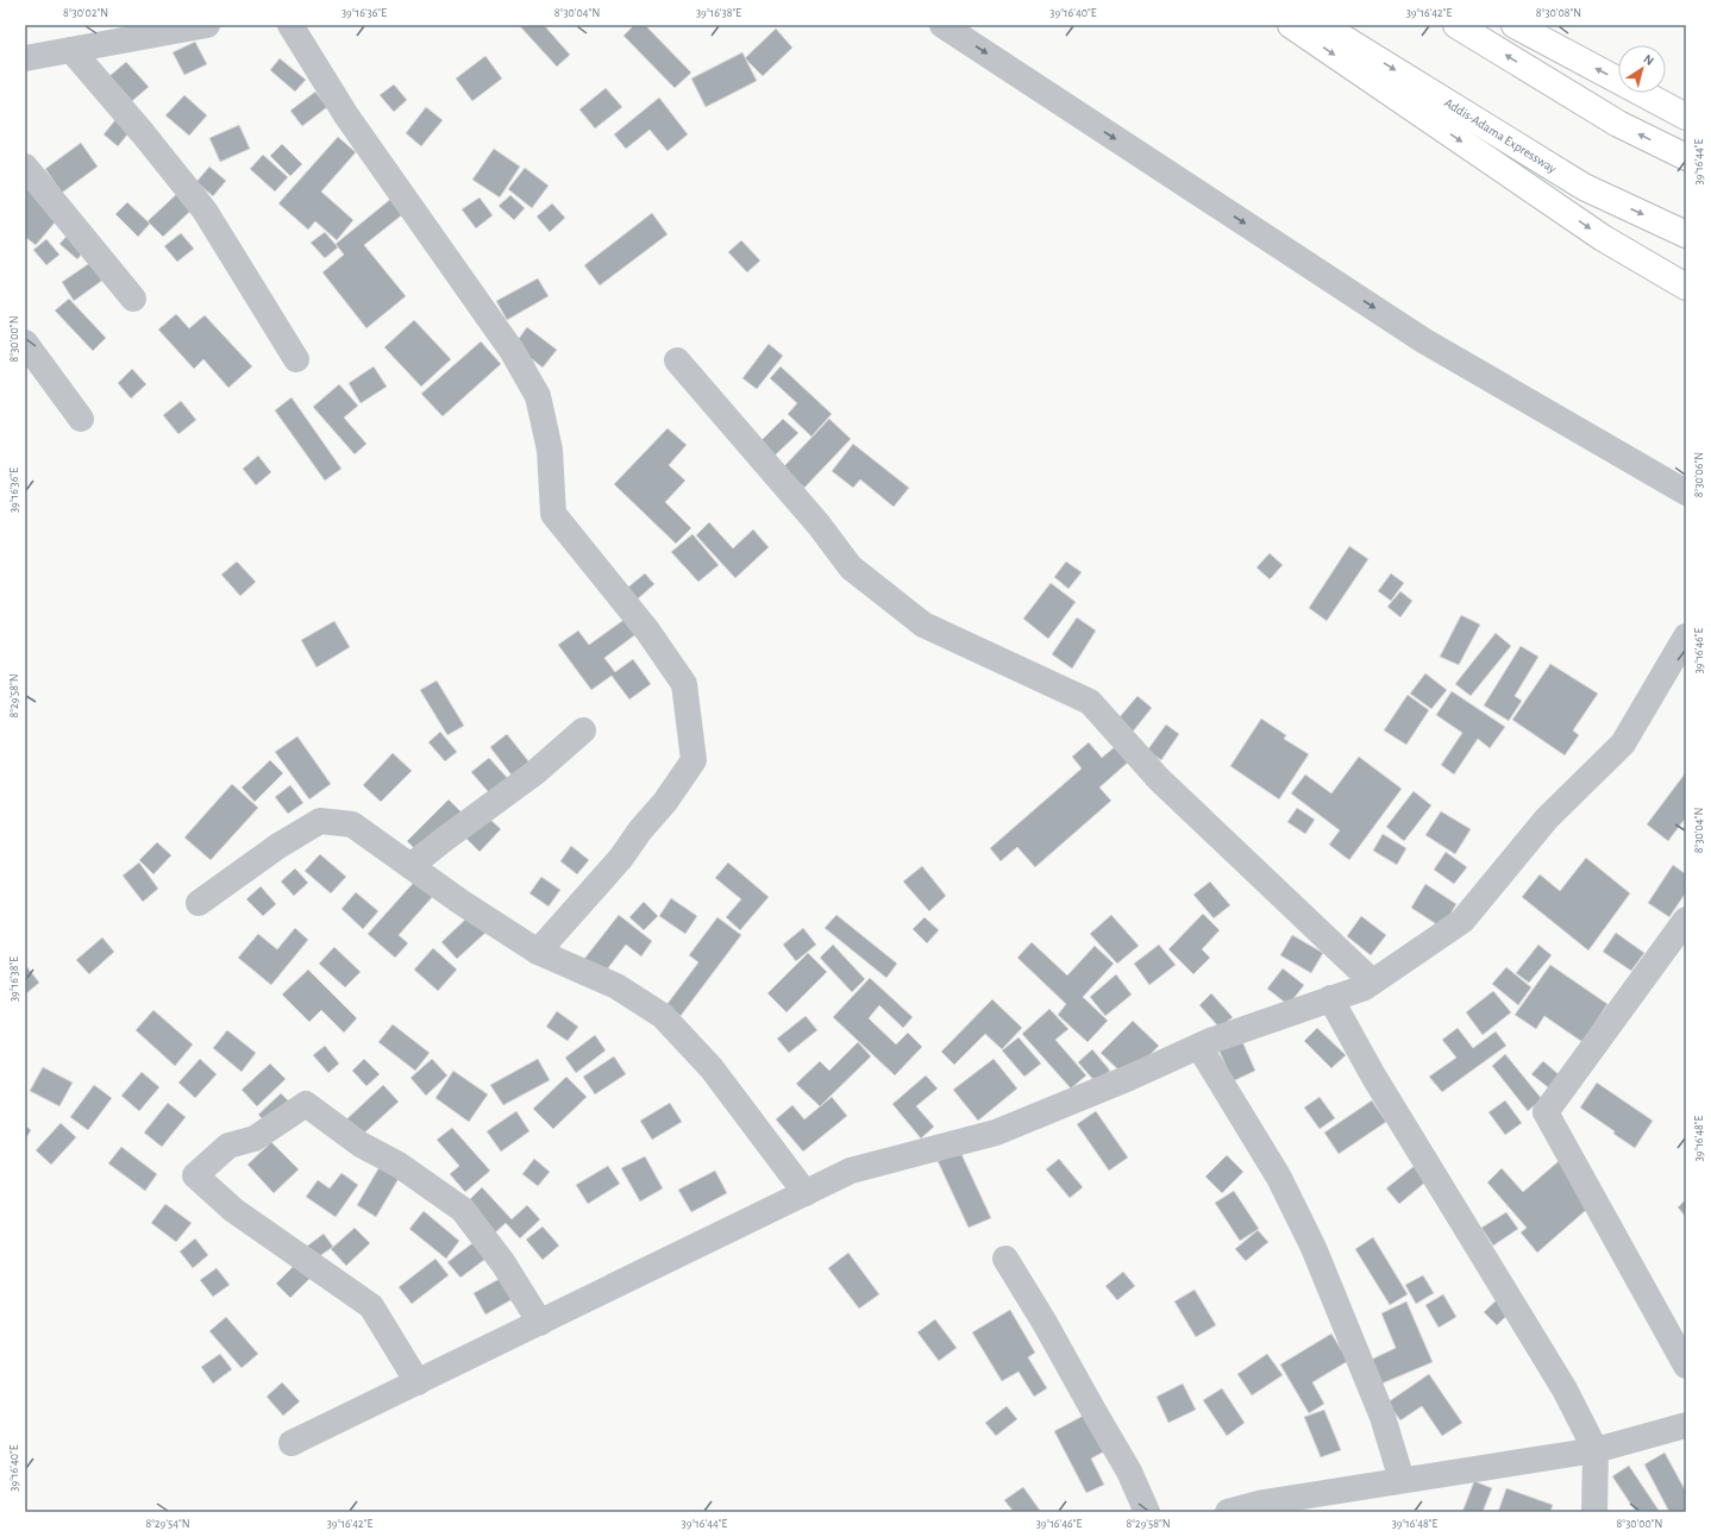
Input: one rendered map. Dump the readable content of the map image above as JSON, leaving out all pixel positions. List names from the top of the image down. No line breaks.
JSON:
{"streets":{"highway":["Addis-Adama Expressway"]},"north":"top right","coordinates":["8°30'02\"N","39°16'36\"E","8°30'04\"N","39°16'38\"E","39°16'40\"E","39°16'42\"E","8°30'08\"N","39°16'44\"E","8°30'00\"N","8°30'06\"N","39°16'46\"E","8°29'58\"N","39°16'48\"E","8°29'54\"N"]}
